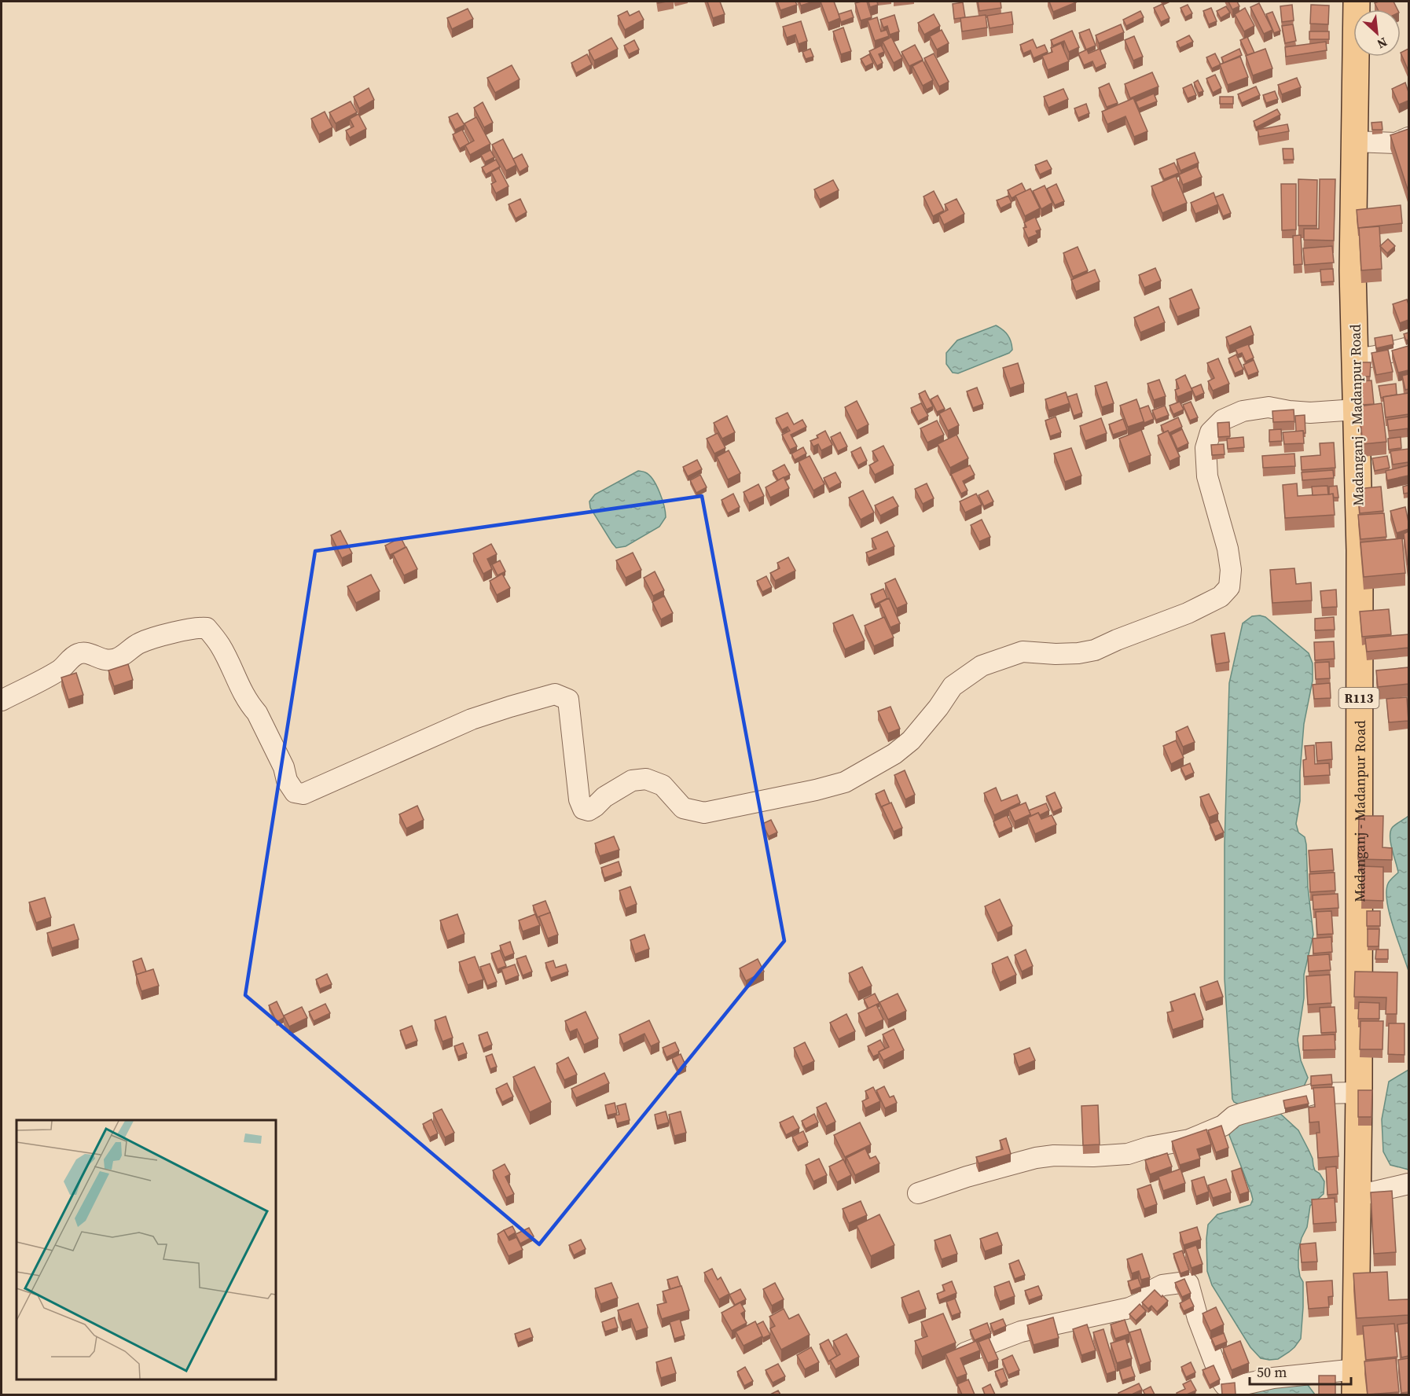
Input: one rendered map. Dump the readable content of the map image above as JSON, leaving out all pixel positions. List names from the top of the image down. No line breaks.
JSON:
{"streets":{"main road":["Madanganj - Madanpur Road","R113"]},"scale_bar":"50 m","north":"bottom right"}
